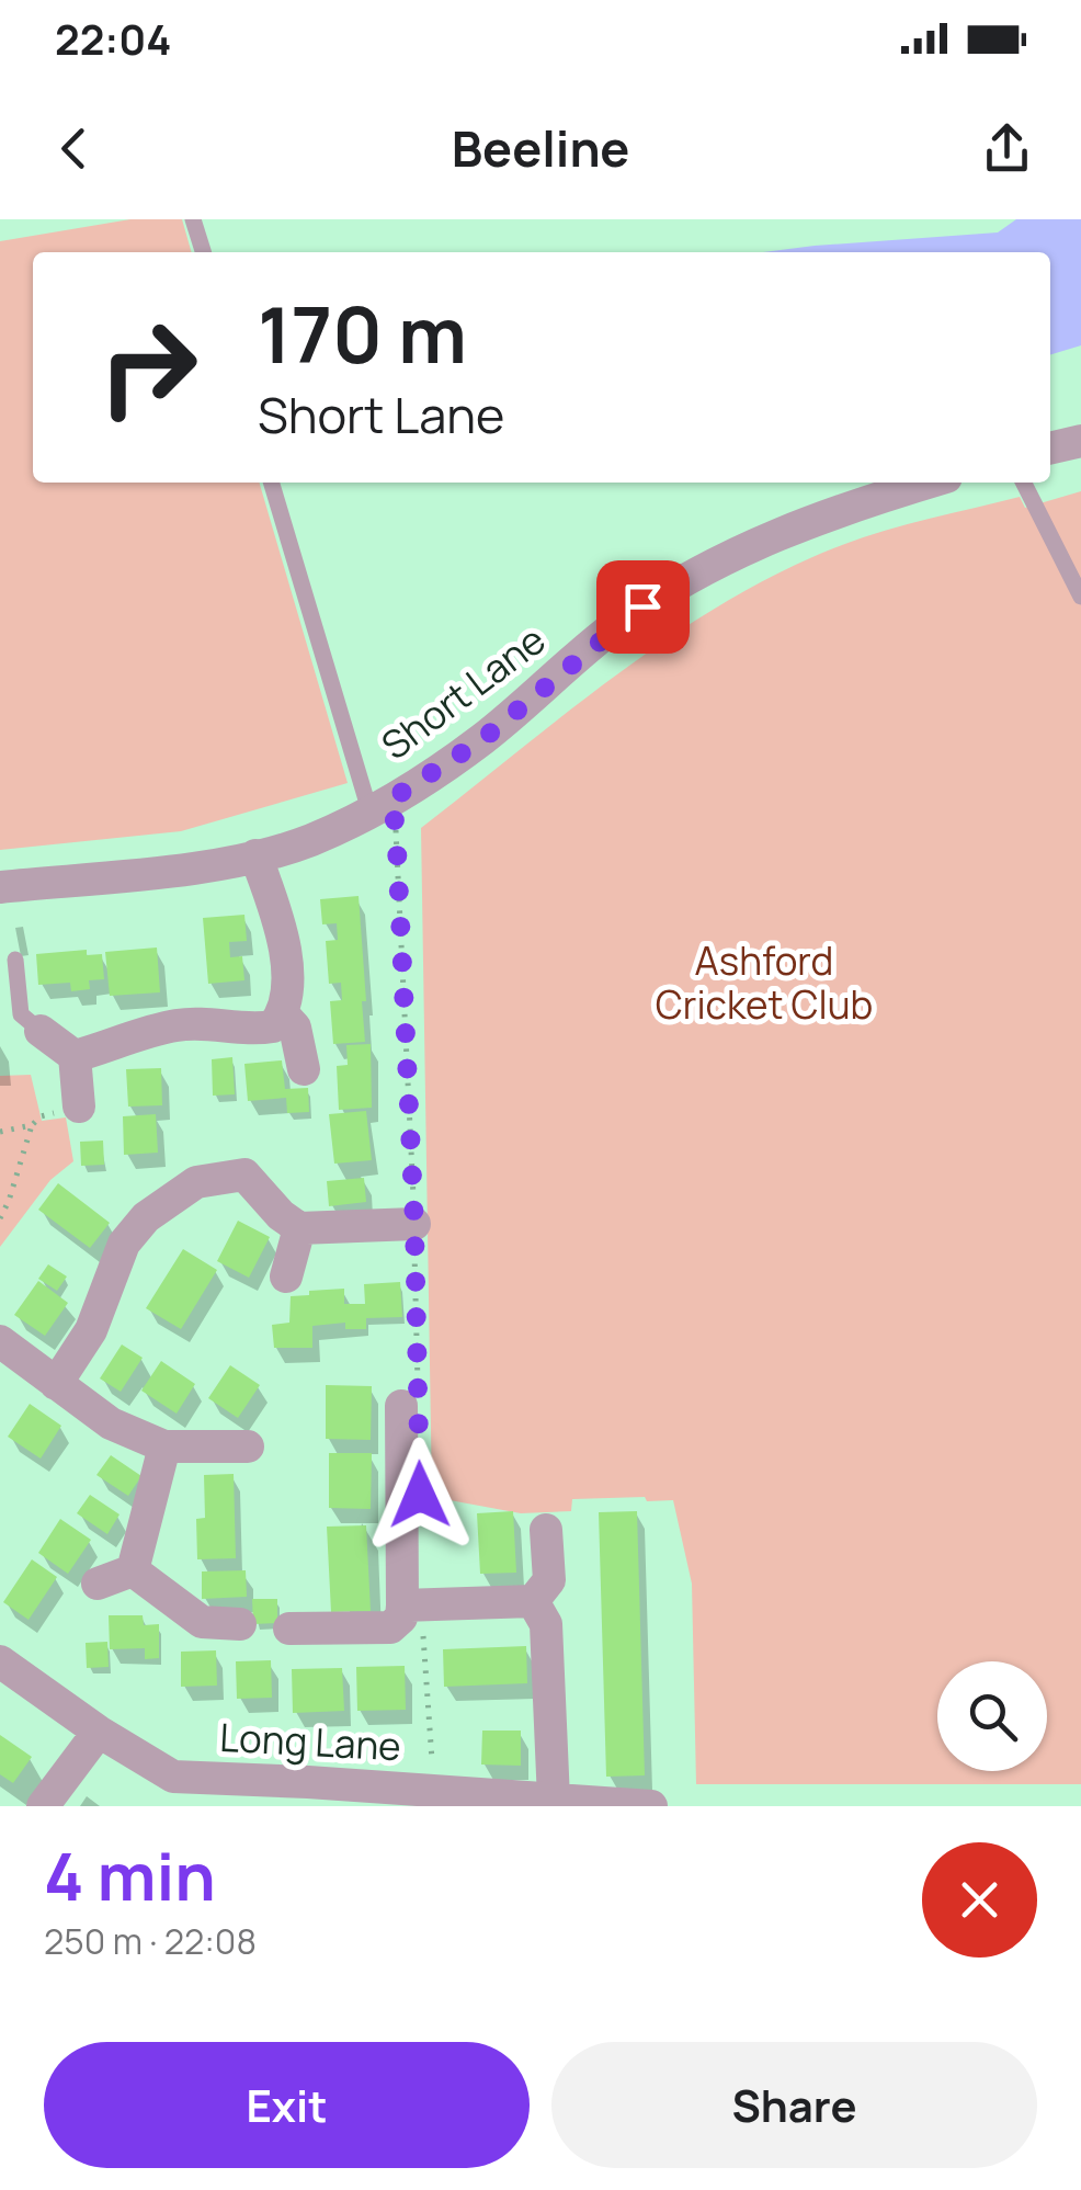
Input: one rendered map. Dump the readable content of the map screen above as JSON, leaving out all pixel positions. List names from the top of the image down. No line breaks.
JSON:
{"streets":{"street":["Short Lane","Long Lane"]},"parks":["Ashford Cricket Club"],"page":{"status":"22:04","header":"Beeline","turn":["170 m","Short Lane"],"heading":["4 min","250 m · 22:08"],"buttons":["Exit","Share"]}}
